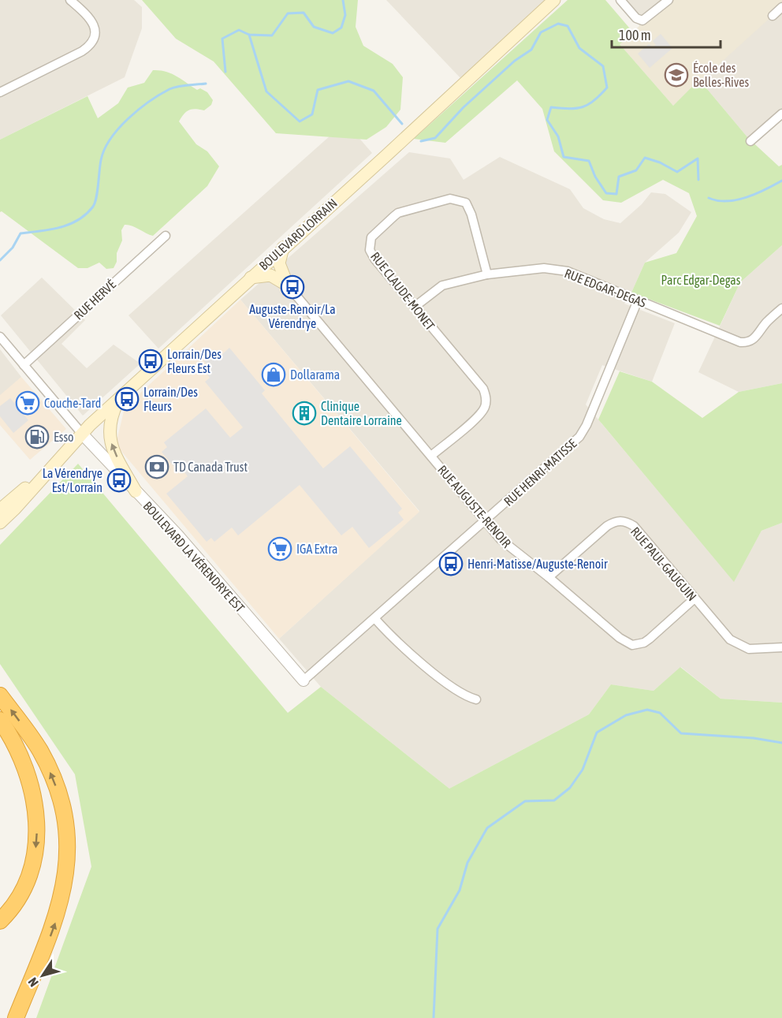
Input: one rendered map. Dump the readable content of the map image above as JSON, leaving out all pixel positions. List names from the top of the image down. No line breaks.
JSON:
{"streets":{"main road":["BOULEVARD LORRAIN"],"street":["RUE EDGAR-DEGAS","RUE CLAUDE-MONET","RUE HERVÉ","RUE HENRI-MATISSE","RUE AUGUSTE-RENOIR","BOULEVARD LA VÉRENDRYE EST","RUE PAUL-GAUGUIN"]},"crossings":[["BOULEVARD LORRAIN","BOULEVARD LA VÉRENDRYE EST"],["RUE EDGAR-DEGAS","RUE CLAUDE-MONET"],["RUE EDGAR-DEGAS","RUE HENRI-MATISSE"],["RUE CLAUDE-MONET","RUE AUGUSTE-RENOIR"],["RUE HENRI-MATISSE","RUE AUGUSTE-RENOIR"],["RUE HENRI-MATISSE","BOULEVARD LA VÉRENDRYE EST"],["RUE AUGUSTE-RENOIR","RUE PAUL-GAUGUIN"]],"parks":["Parc Edgar-Degas"],"places":{"school or university":["École des Belles-Rives"],"bus stop":["Auguste-Renoir/La Vérendrye","Lorrain/Des Fleurs Est","Lorrain/Des Fleurs","La Vérendrye Est/Lorrain","Henri-Matisse/Auguste-Renoir"],"shop":["Dollarama"],"supermarket":["Couche-Tard","IGA Extra"],"building":["Clinique Dentaire Lorraine"],"fuel station":["Esso"],"bank":["TD Canada Trust"]},"scale_bar":"100 m","north":"bottom left"}
